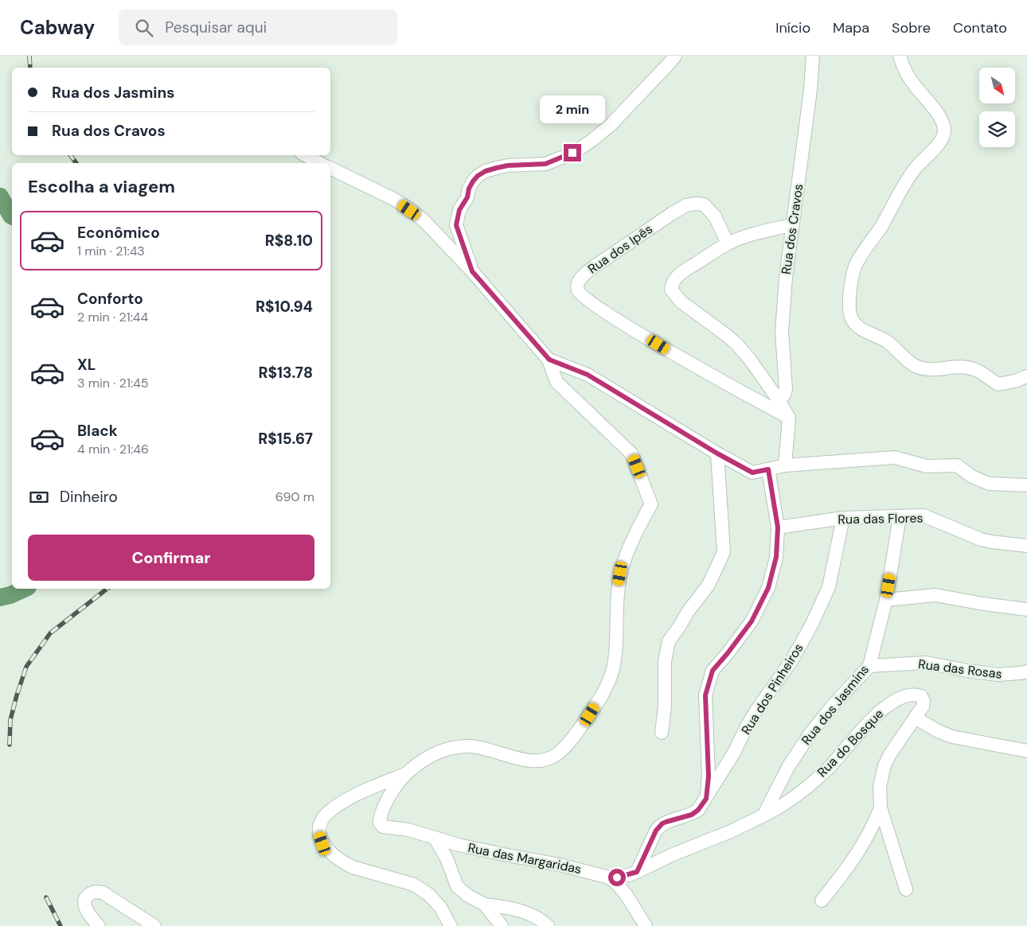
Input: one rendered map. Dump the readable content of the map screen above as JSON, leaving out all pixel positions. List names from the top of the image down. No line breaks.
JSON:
{"streets":{"street":["Rua dos Cravos","Rua dos Ipês","Rua das Flores","Rua das Rosas","Rua dos Pinheiros","Rua dos Jasmins","Rua do Bosque","Rua das Margaridas"]},"crossings":[["Rua das Flores","Rua dos Pinheiros"],["Rua das Flores","Rua dos Jasmins"],["Rua das Rosas","Rua dos Jasmins"],["Rua dos Jasmins","Rua do Bosque"]],"north":"bottom right","page":{"header":"Cabway","search":"Pesquisar aqui","nav":["Início","Mapa","Sobre","Contato"],"banner":["Rua dos Jasmins","Rua dos Cravos"],"bubble":"2 min","heading":"Escolha a viagem","list":[{"name":"Econômico","note":"1 min · 21:43","value":"R$8.10"},{"name":"Conforto","note":"2 min · 21:44","value":"R$10.94"},{"name":"XL","note":"3 min · 21:45","value":"R$13.78"},{"name":"Black","note":"4 min · 21:46","value":"R$15.67"}],"pay":["Dinheiro","690 m"],"buttons":"Confirmar"}}
